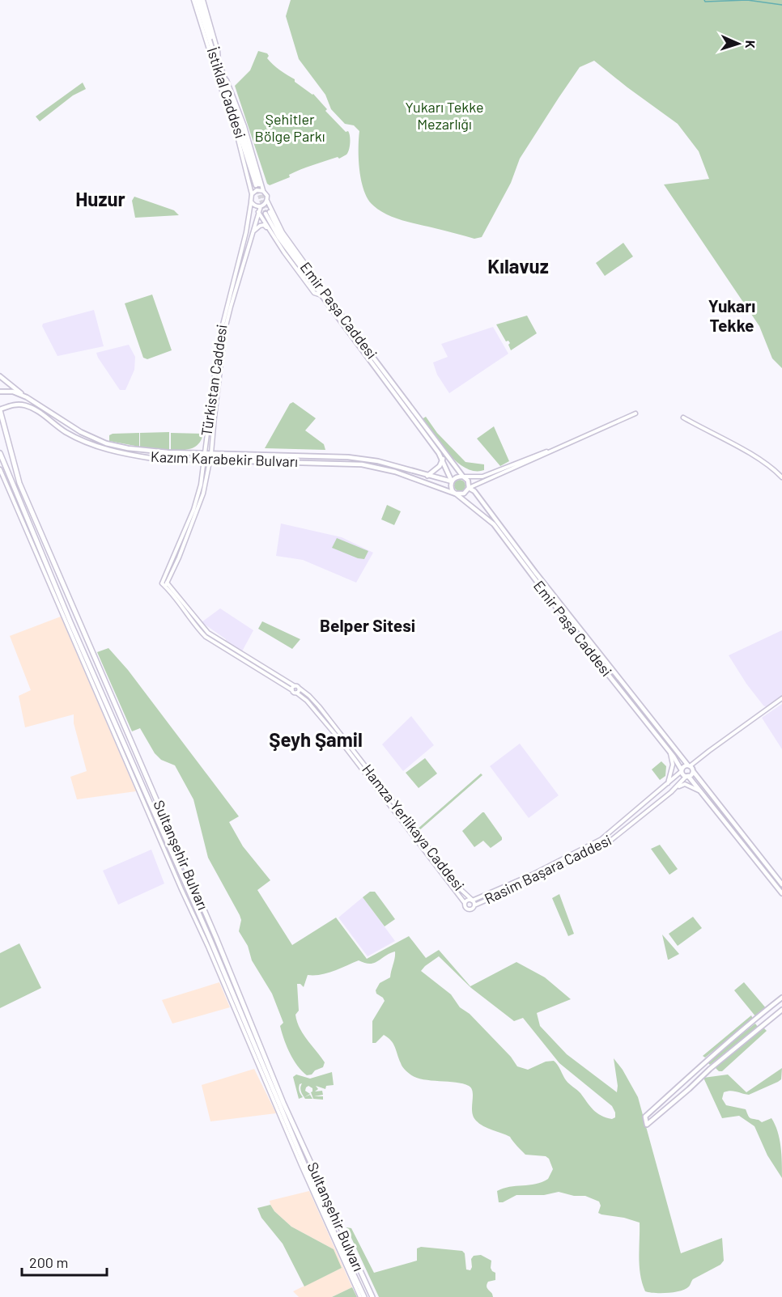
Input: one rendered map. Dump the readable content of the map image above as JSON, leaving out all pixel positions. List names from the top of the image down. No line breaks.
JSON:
{"streets":{"highway":["Sultanşehir Bulvarı"],"main road":["İstiklal Caddesi","Emir Paşa Caddesi","Kazım Karabekir Bulvarı"],"street":["Türkistan Caddesi","Hamza Yerlikaya Caddesi","Rasim Başara Caddesi"]},"crossings":[["Emir Paşa Caddesi","Kazım Karabekir Bulvarı"],["Emir Paşa Caddesi","Rasim Başara Caddesi"],["Türkistan Caddesi","Kazım Karabekir Bulvarı"],["Kazım Karabekir Bulvarı","Sultanşehir Bulvarı"],["Hamza Yerlikaya Caddesi","Rasim Başara Caddesi"]],"districts":["Huzur","Kılavuz","Yukarı Tekke","Belper Sitesi","Şeyh Şamil"],"parks":["Yukarı Tekke Mezarlığı","Şehitler Bölge Parkı"],"scale_bar":"200 m","north":"right"}
